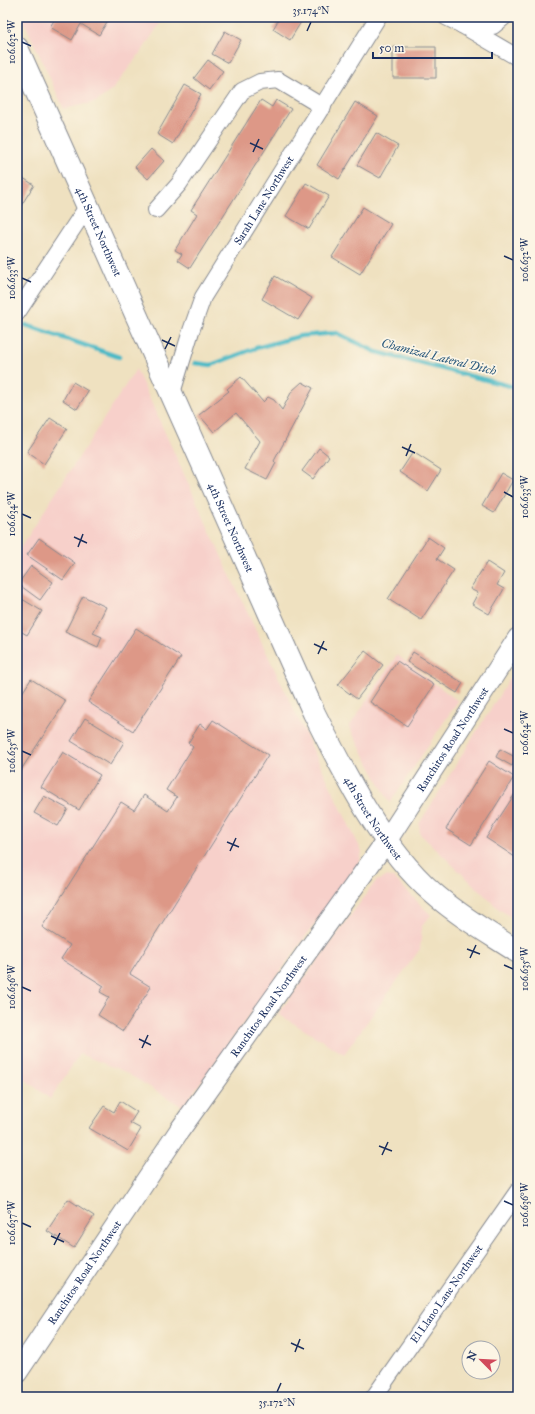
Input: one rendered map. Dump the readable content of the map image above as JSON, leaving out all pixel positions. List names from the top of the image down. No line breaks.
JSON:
{"streets":{"main road":["4th Street Northwest"],"street":["Sarah Lane Northwest","Ranchitos Road Northwest","El Llano Lane Northwest"]},"crossings":[["Sarah Lane Northwest","4th Street Northwest"],["4th Street Northwest","Ranchitos Road Northwest"]],"water":["Chamizal Lateral Ditch"],"scale_bar":"50 m","north":"top left","coordinates":["35.174°N","106.632°W","106.633°W","106.634°W","106.635°W","106.636°W","106.637°W","35.172°N"]}
